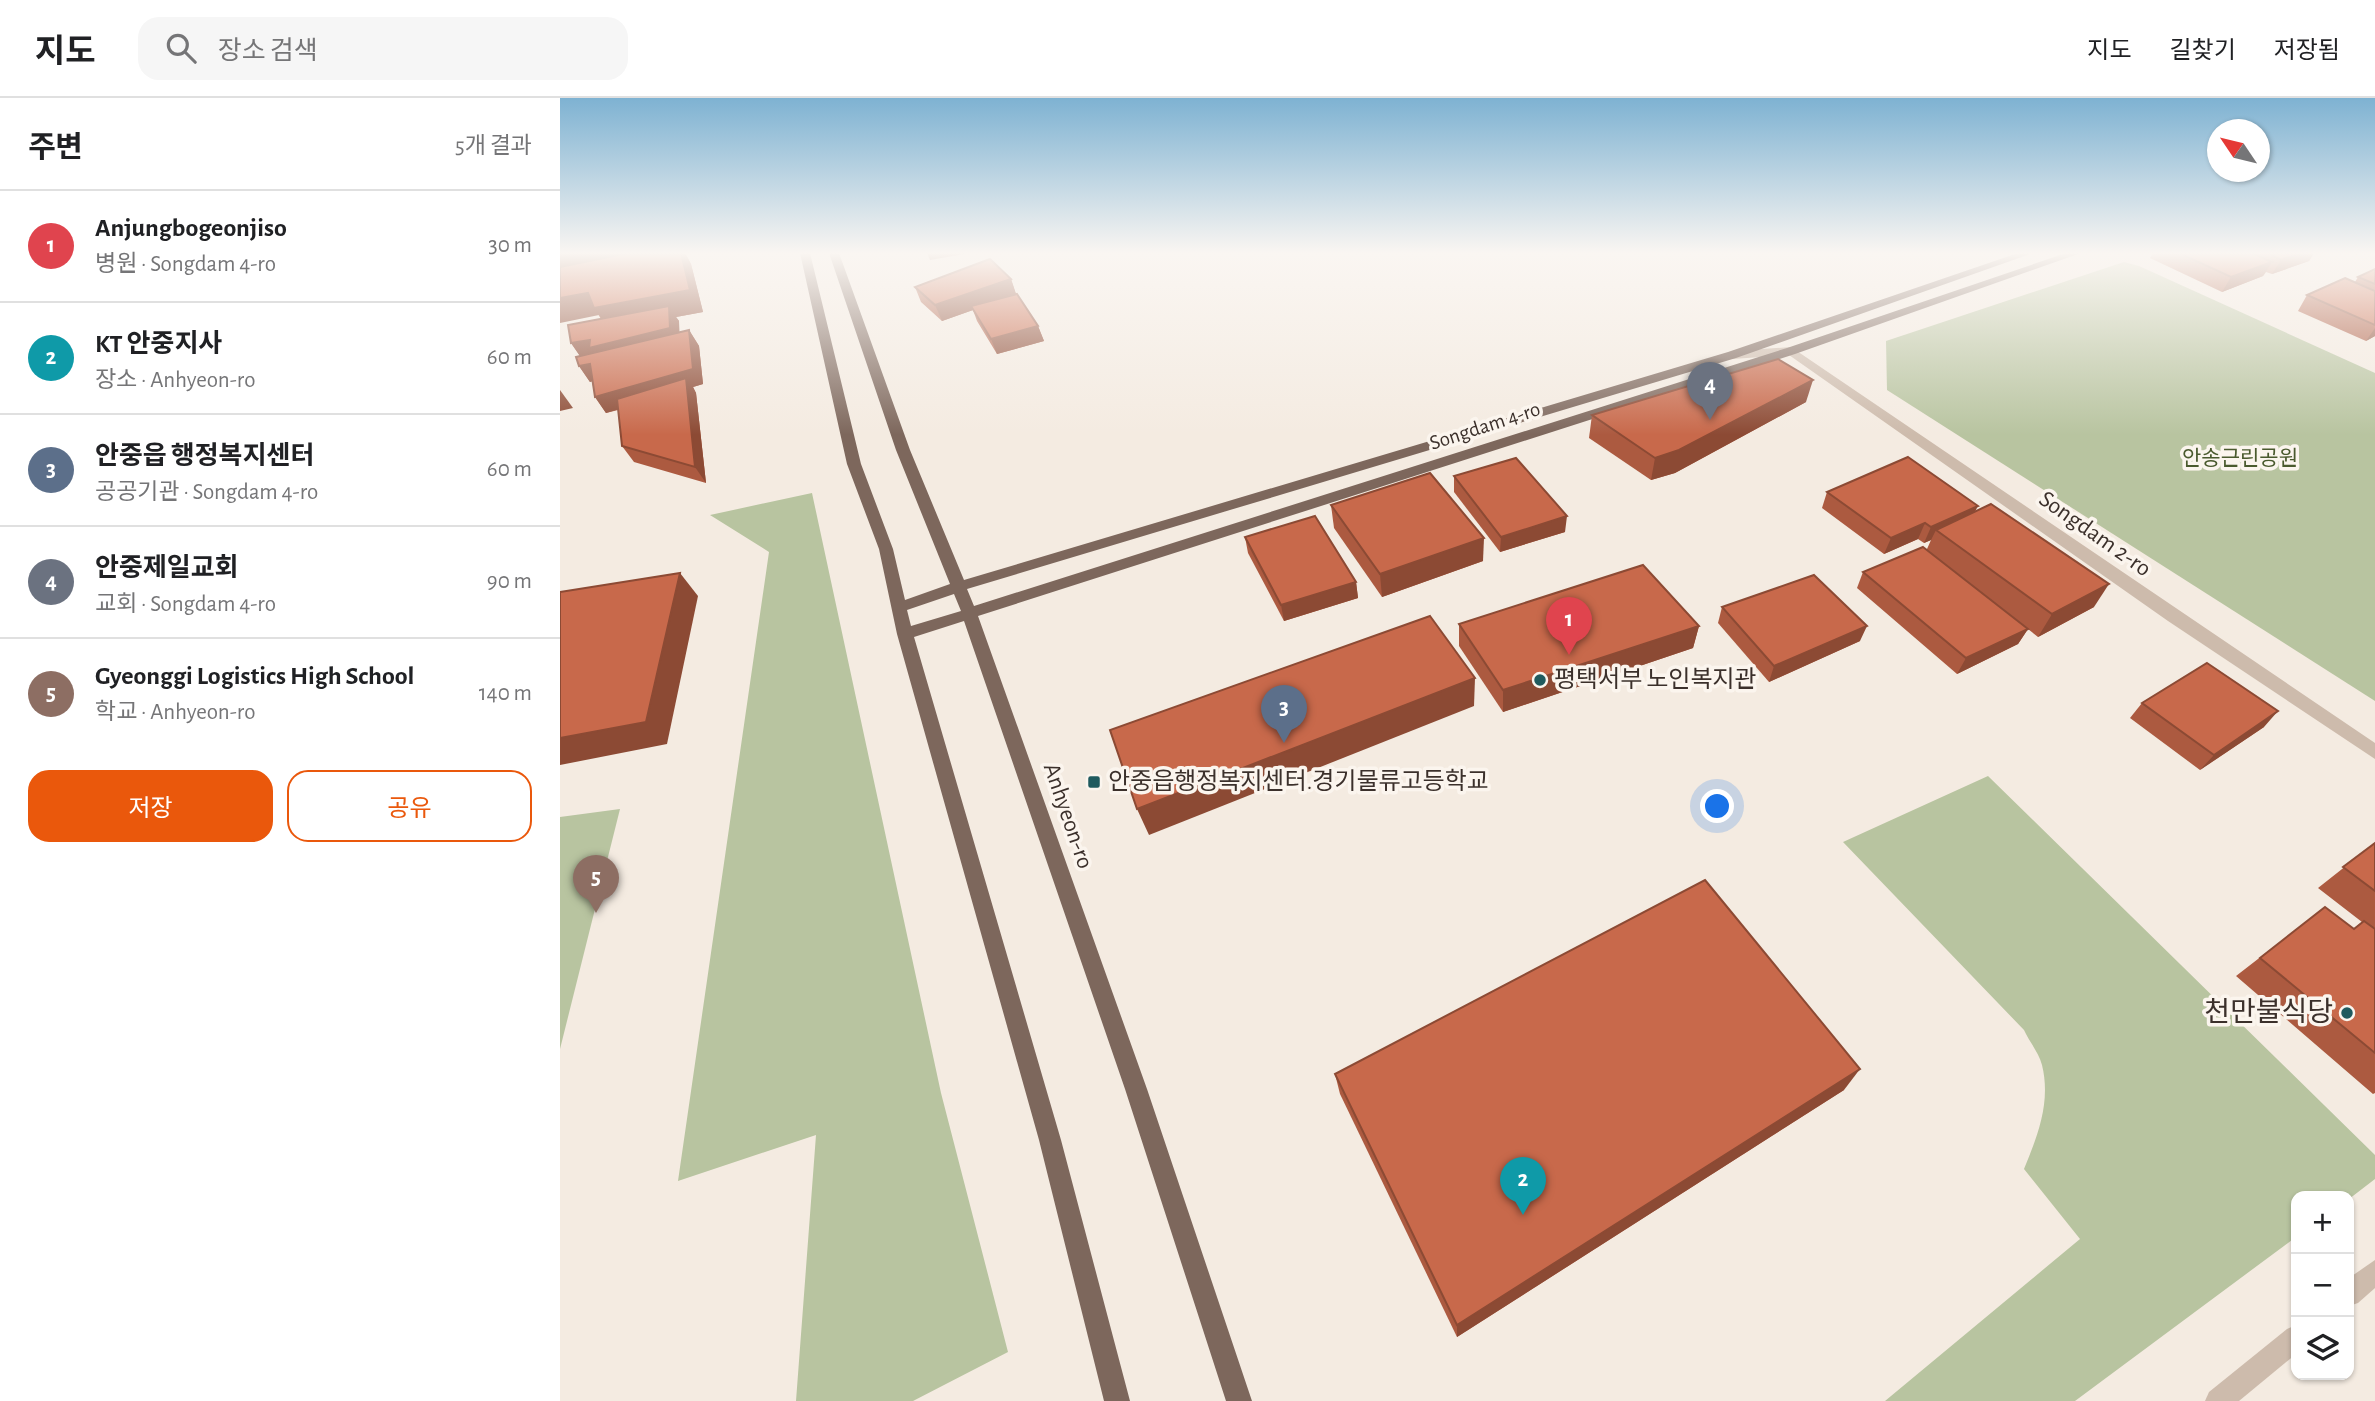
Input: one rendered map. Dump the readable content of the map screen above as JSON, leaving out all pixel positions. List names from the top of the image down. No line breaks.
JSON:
{"streets":{"main road":["Songdam 4-ro","Anhyeon-ro"],"street":["Songdam 2-ro"]},"crossings":[["Songdam 4-ro","Songdam 2-ro"],["Songdam 4-ro","Anhyeon-ro"]],"parks":["안송근린공원"],"places":{"other":["평택서부 노인복지관","천만불식당"],"transit":["안중읍행정복지센터.경기물류고등학교"]},"north":"top left","page":{"header":"지도","search":"장소 검색","nav":["지도","길찾기","저장됨"],"heading":["주변","5개 결과"],"list":[{"mark":"1","name":"Anjungbogeonjiso","note":"병원 · Songdam 4-ro","value":"30 m"},{"mark":"2","name":"KT 안중지사","note":"장소 · Anhyeon-ro","value":"60 m"},{"mark":"3","name":"안중읍 행정복지센터","note":"공공기관 · Songdam 4-ro","value":"60 m"},{"mark":"4","name":"안중제일교회","note":"교회 · Songdam 4-ro","value":"90 m"},{"mark":"5","name":"Gyeonggi Logistics High School","note":"학교 · Anhyeon-ro","value":"140 m"}],"pins":["4","1","3","5","2"],"buttons":["저장","공유"],"map_buttons":["+","−"]}}
